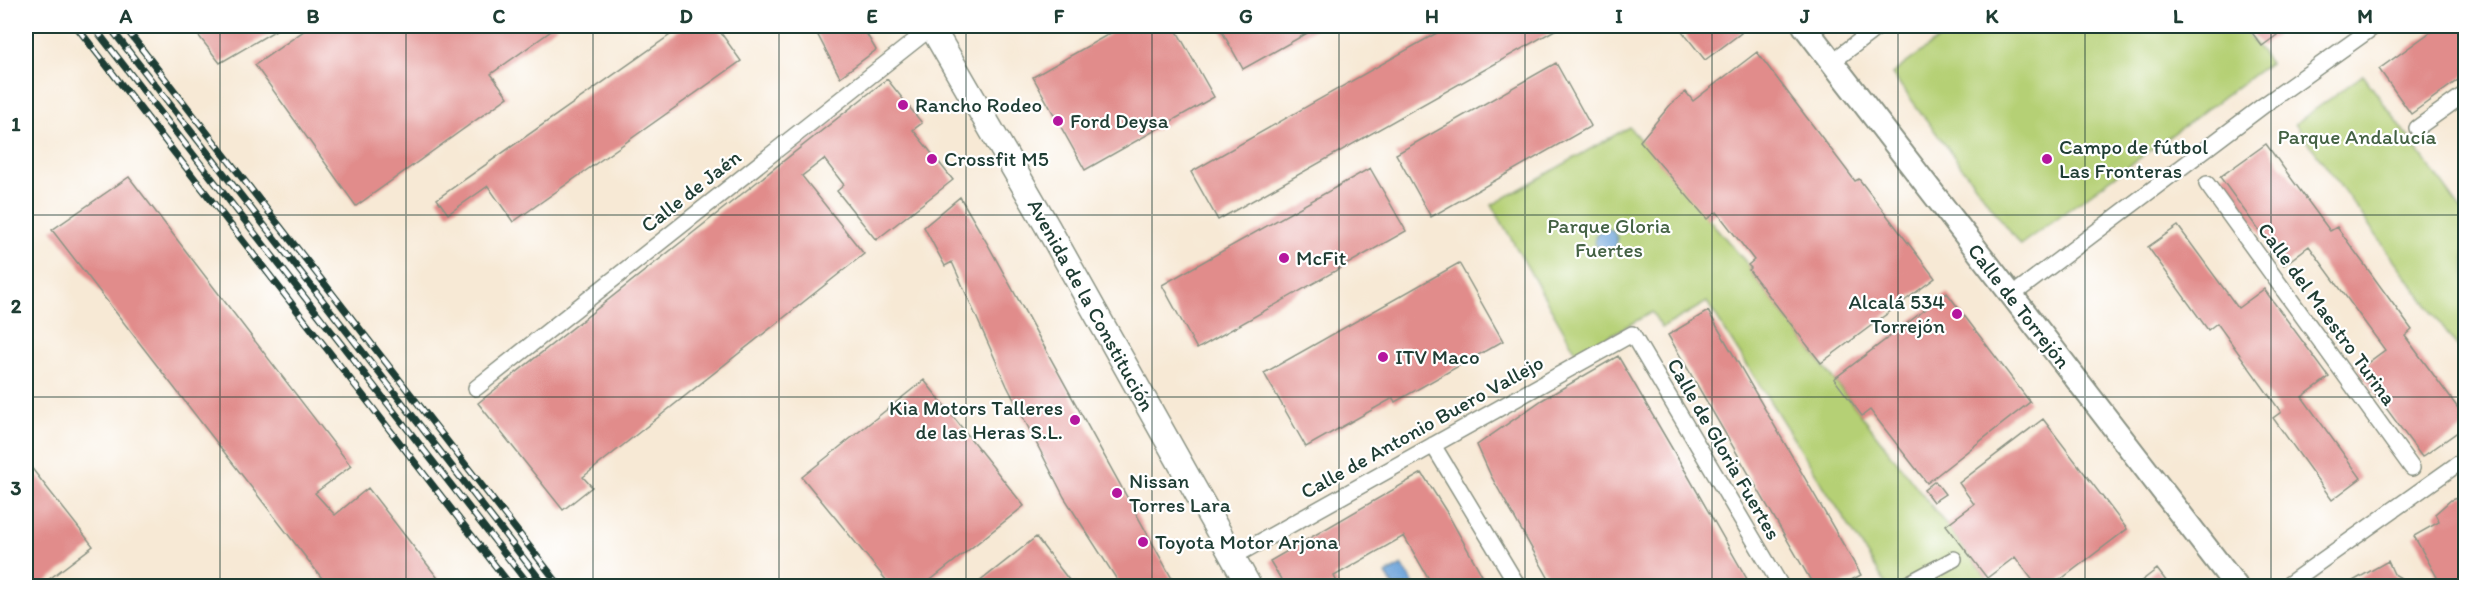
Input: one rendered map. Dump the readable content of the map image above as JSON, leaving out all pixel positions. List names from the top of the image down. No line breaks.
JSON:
{"streets":{"main road":["Avenida de la Constitución"],"street":["Calle de Jaén","Calle de Torrejón","Calle del Maestro Turina","Calle de Antonio Buero Vallejo","Calle de Gloria Fuertes"]},"crossings":[["Calle de Jaén","Avenida de la Constitución"],["Avenida de la Constitución","Calle de Antonio Buero Vallejo"],["Calle de Antonio Buero Vallejo","Calle de Gloria Fuertes"]],"parks":["Parque Andalucía","Parque Gloria Fuertes"],"places":["Rancho Rodeo","Ford Deysa","Crossfit M5","Campo de fútbol Las Fronteras","McFit","Alcalá 534 Torrejón","ITV Maco","Kia Motors Talleres de las Heras S.L.","Nissan Torres Lara","Toyota Motor Arjona"],"grid":{"columns":["A","B","C","D","E","F","G","H","I","J","K","L","M"],"rows":["1","2","3"]}}
